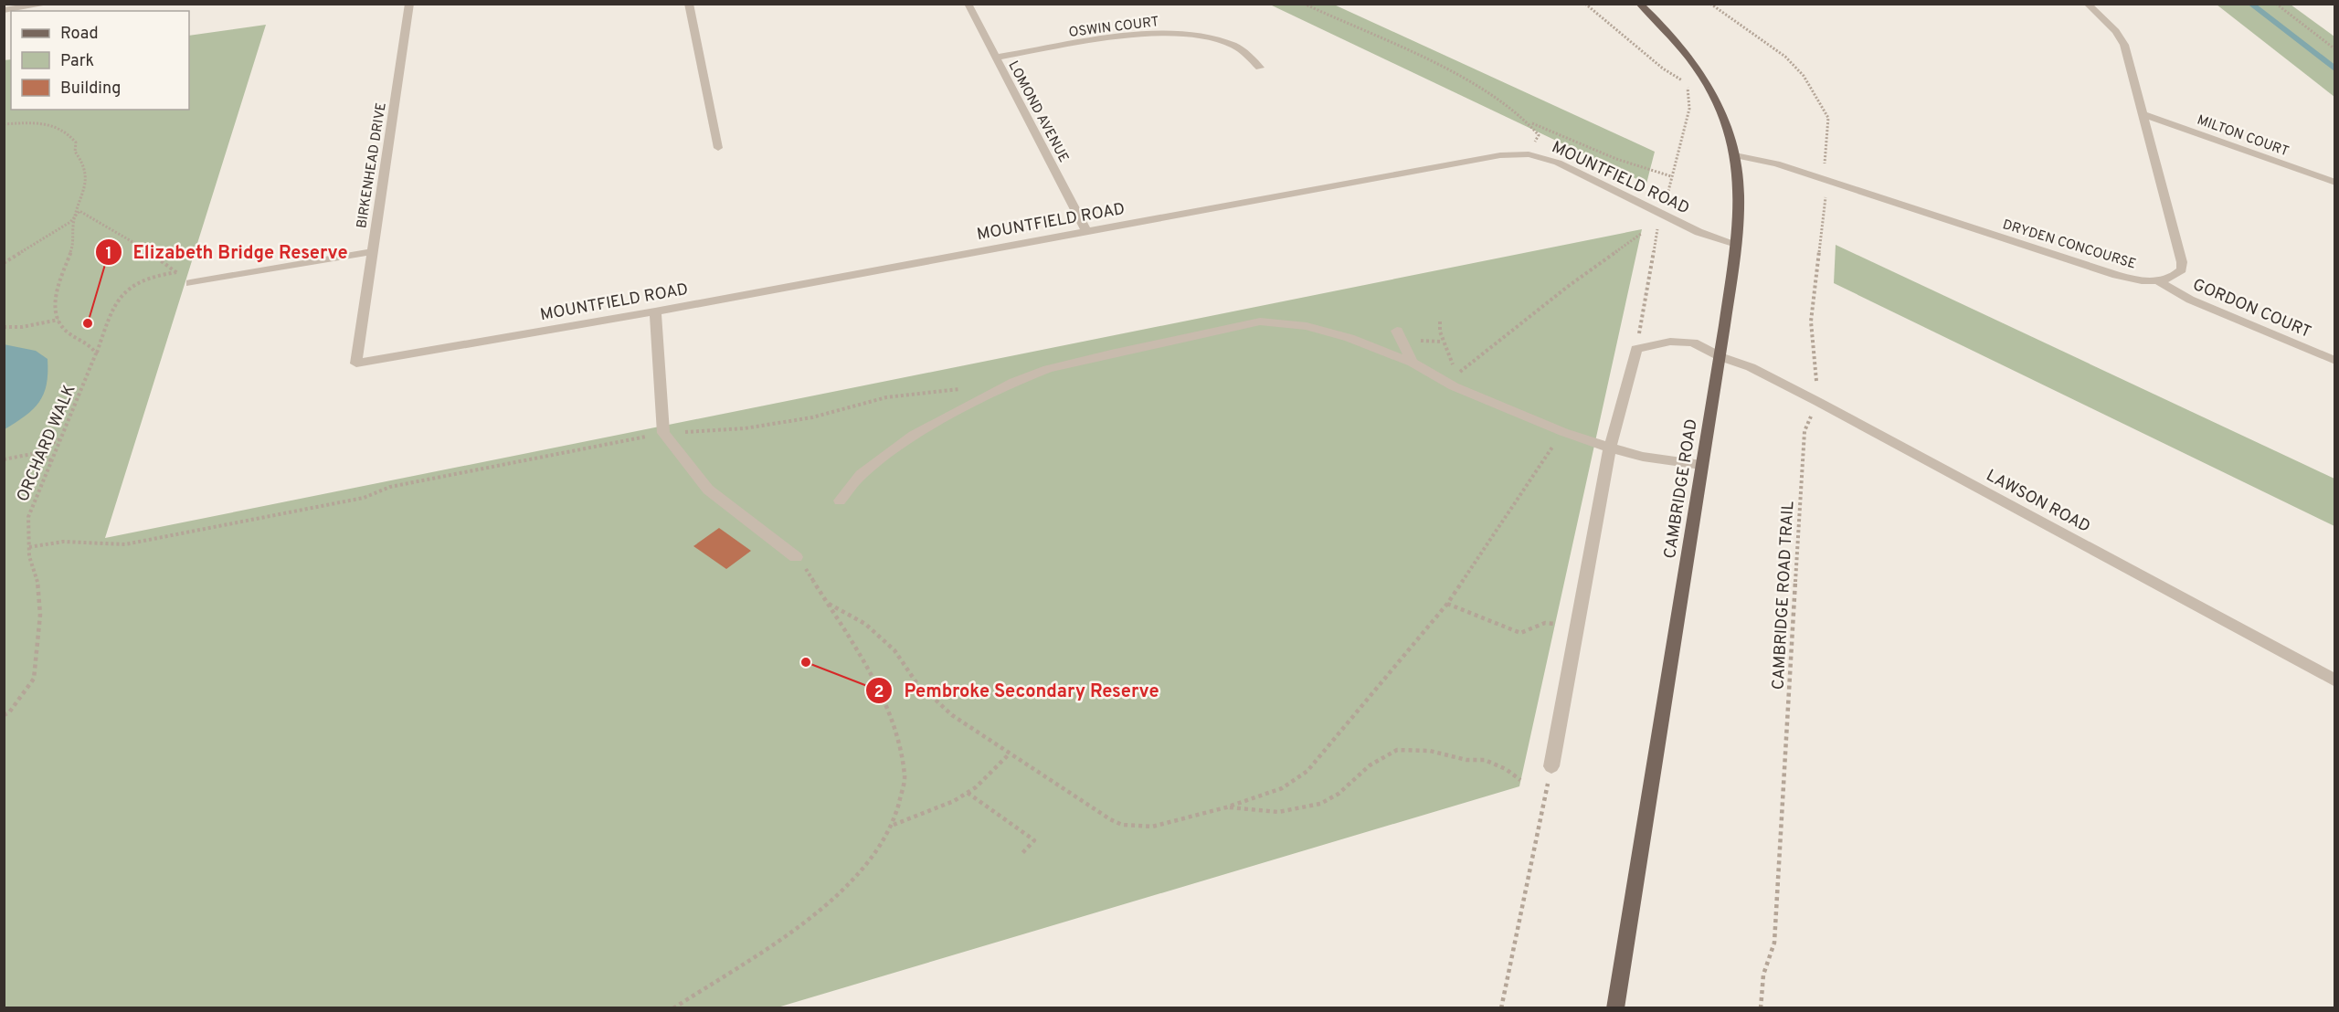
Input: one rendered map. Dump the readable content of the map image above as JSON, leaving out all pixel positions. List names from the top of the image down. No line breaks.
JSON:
{"streets":{"main road":["CAMBRIDGE ROAD"],"street":["OSWIN COURT","LOMOND AVENUE","MILTON COURT","BIRKENHEAD DRIVE","MOUNTFIELD ROAD","DRYDEN CONCOURSE","GORDON COURT","LAWSON ROAD"],"path":["ORCHARD WALK","CAMBRIDGE ROAD TRAIL"]},"crossings":[["OSWIN COURT","LOMOND AVENUE"],["LOMOND AVENUE","MOUNTFIELD ROAD"],["MILTON COURT","DRYDEN CONCOURSE"],["BIRKENHEAD DRIVE","MOUNTFIELD ROAD"],["MOUNTFIELD ROAD","CAMBRIDGE ROAD"],["DRYDEN CONCOURSE","GORDON COURT"],["DRYDEN CONCOURSE","CAMBRIDGE ROAD"],["CAMBRIDGE ROAD","LAWSON ROAD"],["LAWSON ROAD","CAMBRIDGE ROAD TRAIL"]],"places":["Elizabeth Bridge Reserve","Pembroke Secondary Reserve"],"legend":["Road","Park","Building"]}
